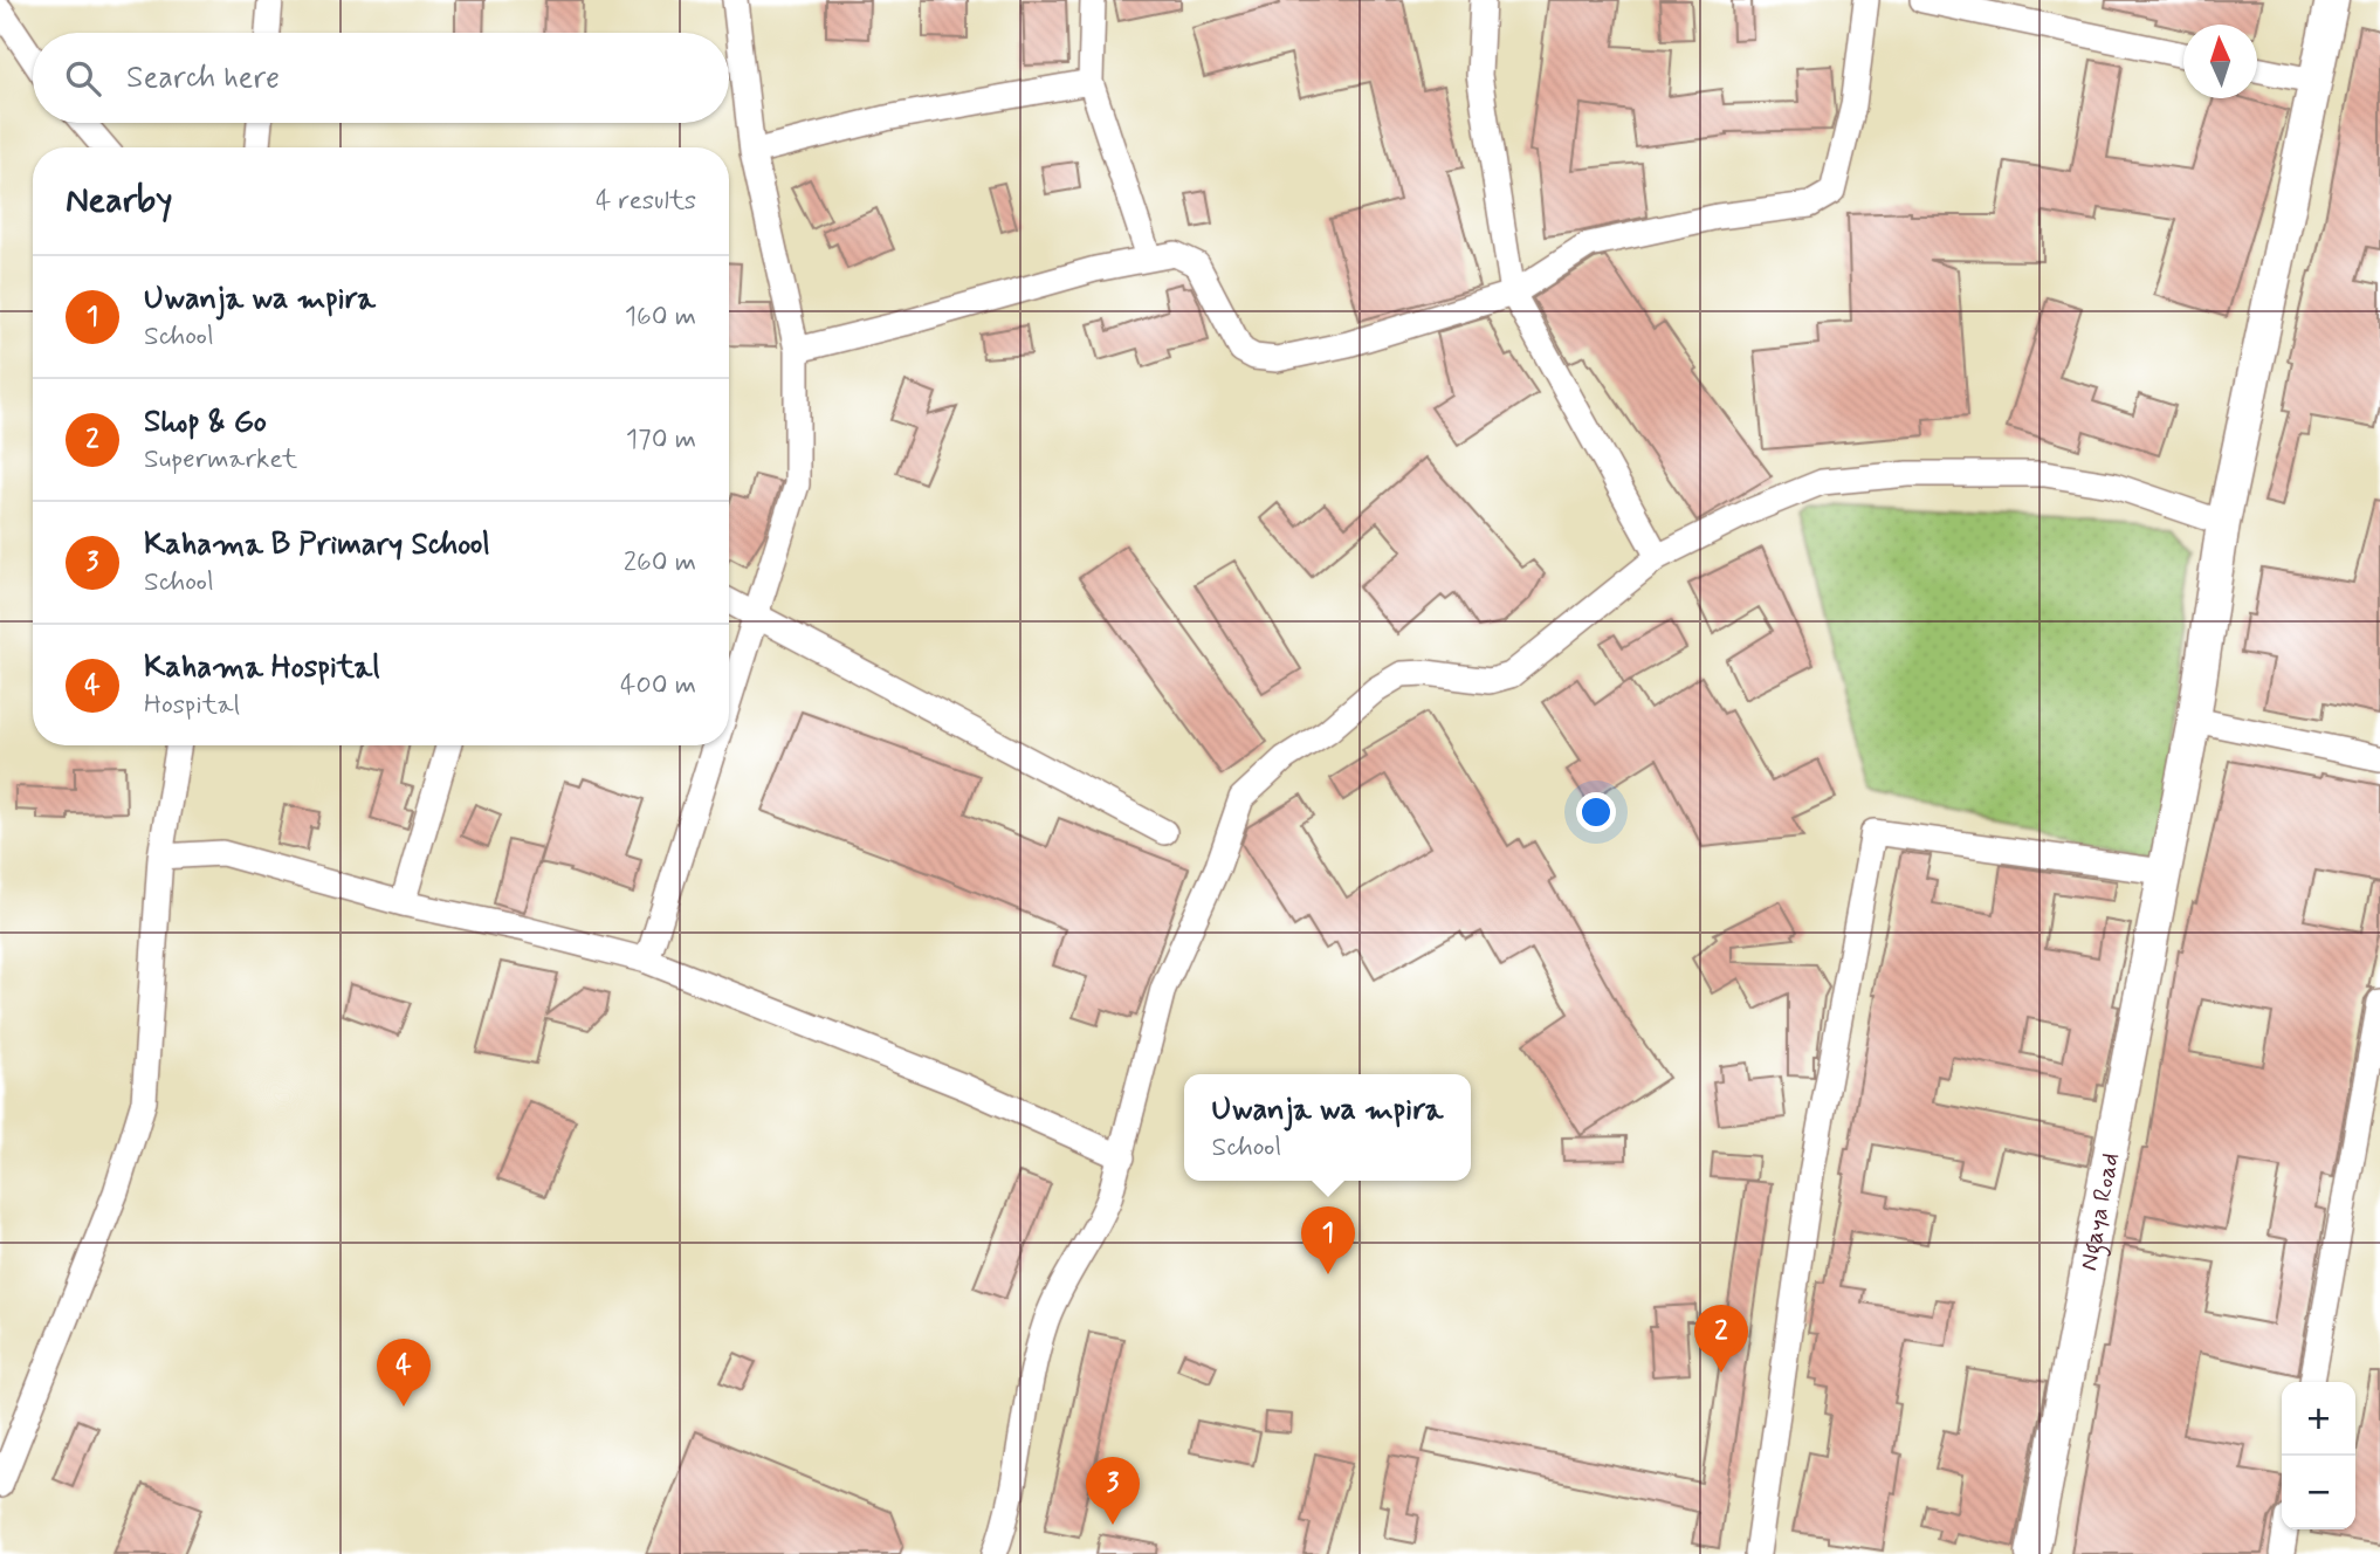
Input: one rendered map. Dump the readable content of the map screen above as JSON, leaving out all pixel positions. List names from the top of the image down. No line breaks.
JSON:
{"streets":{"street":["Ngaya Road"]},"north":"top","page":{"search":"Search here","heading":["Nearby","4 results"],"list":[{"mark":"1","name":"Uwanja wa mpira","note":"School","value":"160 m"},{"mark":"2","name":"Shop & Go","note":"Supermarket","value":"170 m"},{"mark":"3","name":"Kahama B Primary School","note":"School","value":"260 m"},{"mark":"4","name":"Kahama Hospital","note":"Hospital","value":"400 m"}],"popup":["Uwanja wa mpira","School"],"pins":["1","2","4","3"],"map_buttons":["+","−"]}}
